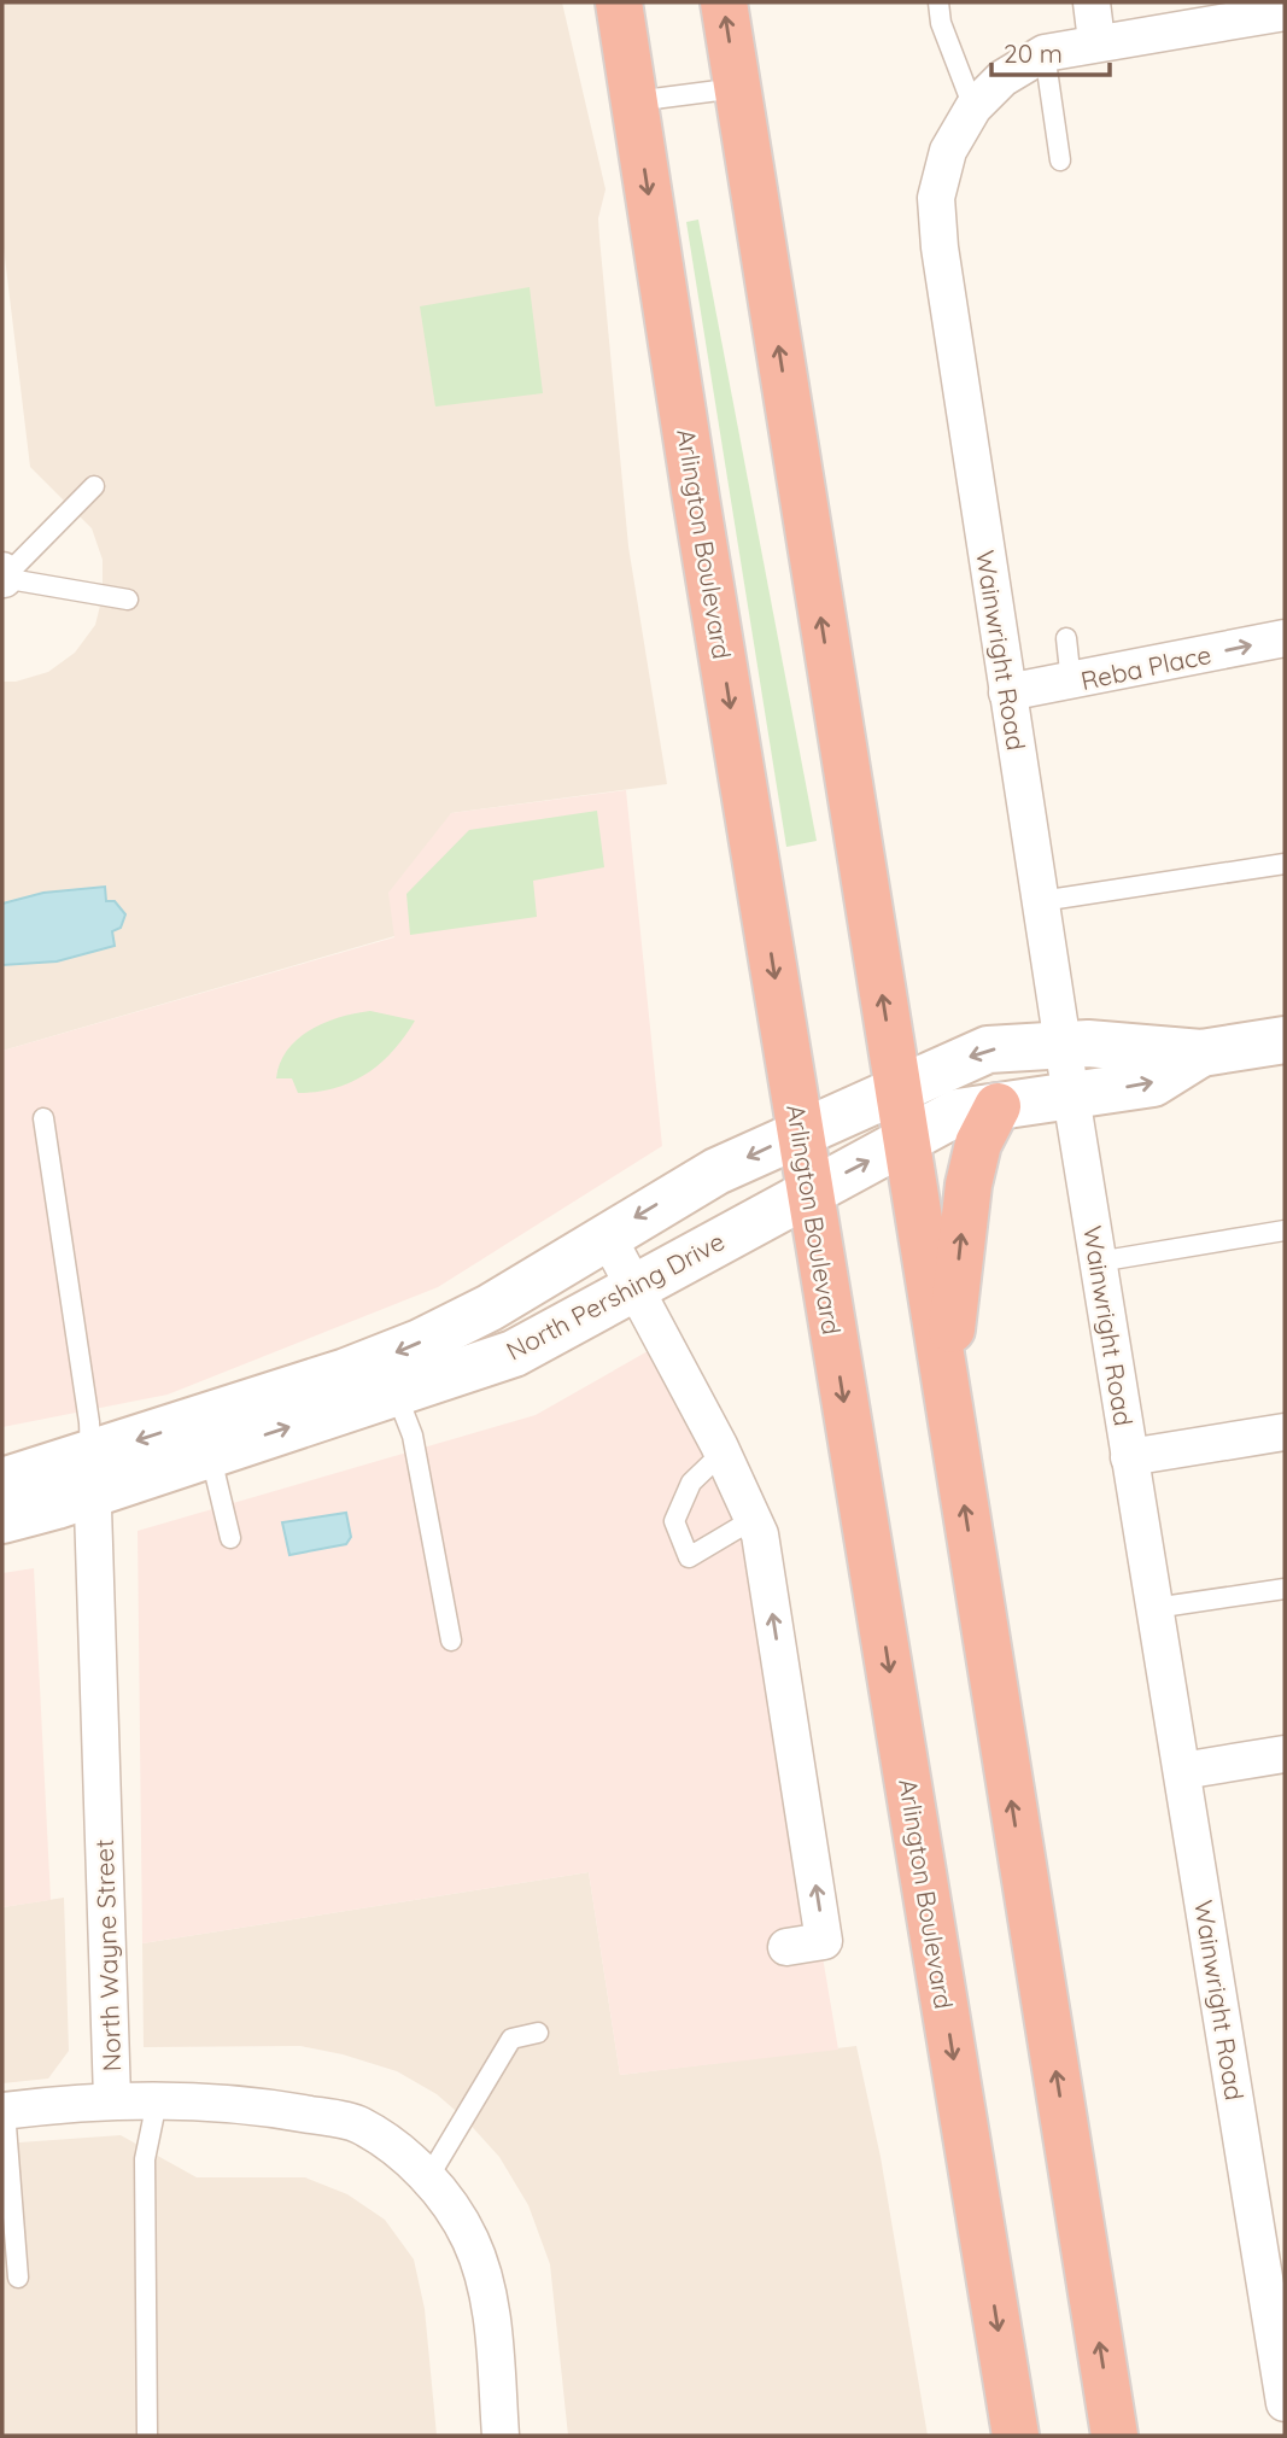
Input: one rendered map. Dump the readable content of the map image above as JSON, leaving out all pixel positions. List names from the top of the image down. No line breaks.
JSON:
{"streets":{"highway":["Arlington Boulevard"],"street":["Wainwright Road","Reba Place","North Pershing Drive","North Wayne Street"]},"crossings":[["Arlington Boulevard","North Pershing Drive"],["Wainwright Road","Reba Place"],["Wainwright Road","North Pershing Drive"],["North Pershing Drive","North Wayne Street"]],"one_way":["Reba Place"],"scale_bar":"20 m"}
